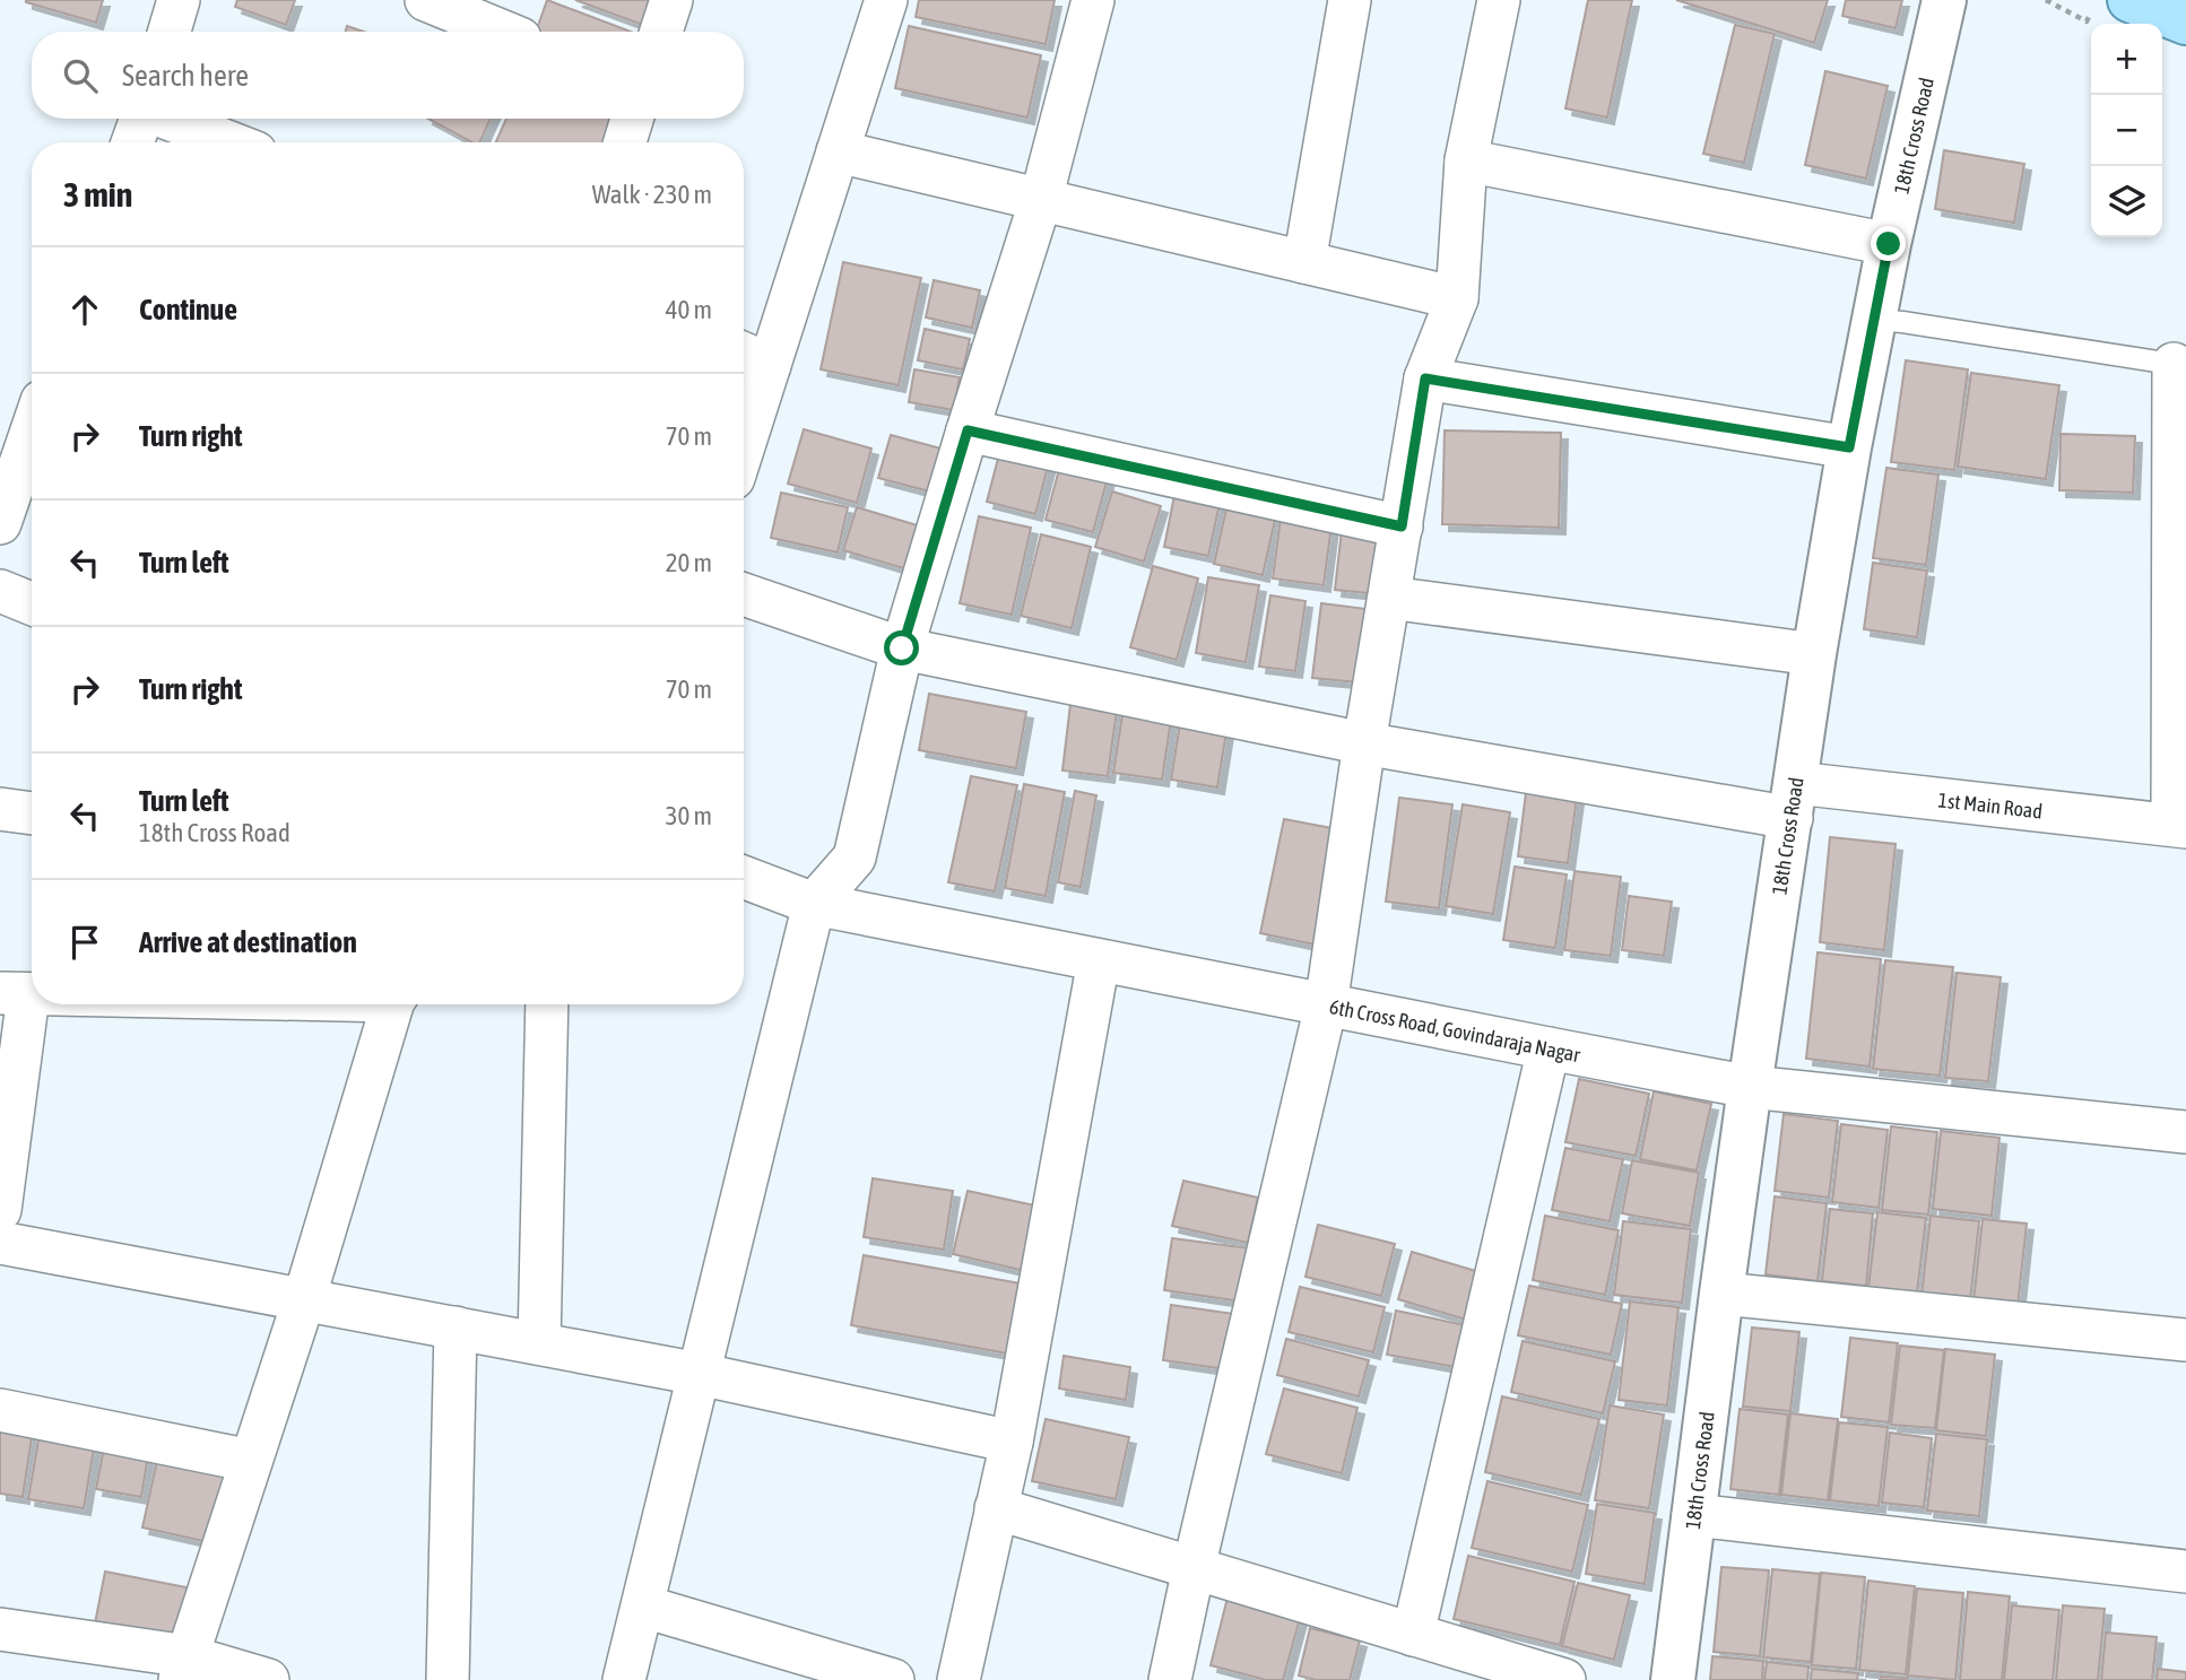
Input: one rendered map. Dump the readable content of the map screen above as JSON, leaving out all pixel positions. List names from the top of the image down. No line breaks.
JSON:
{"streets":{"street":["18th Cross Road","1st Main Road","6th Cross Road, Govindaraja Nagar"]},"crossings":[["18th Cross Road","1st Main Road"],["18th Cross Road","6th Cross Road, Govindaraja Nagar"]],"page":{"map_buttons":["+","−"],"search":"Search here","heading":["3 min","Walk · 230 m"],"list":[["Continue","40 m"],["Turn right","70 m"],["Turn left","20 m"],["Turn right","70 m"],["Turn left","18th Cross Road","30 m"],"Arrive at destination"]}}
